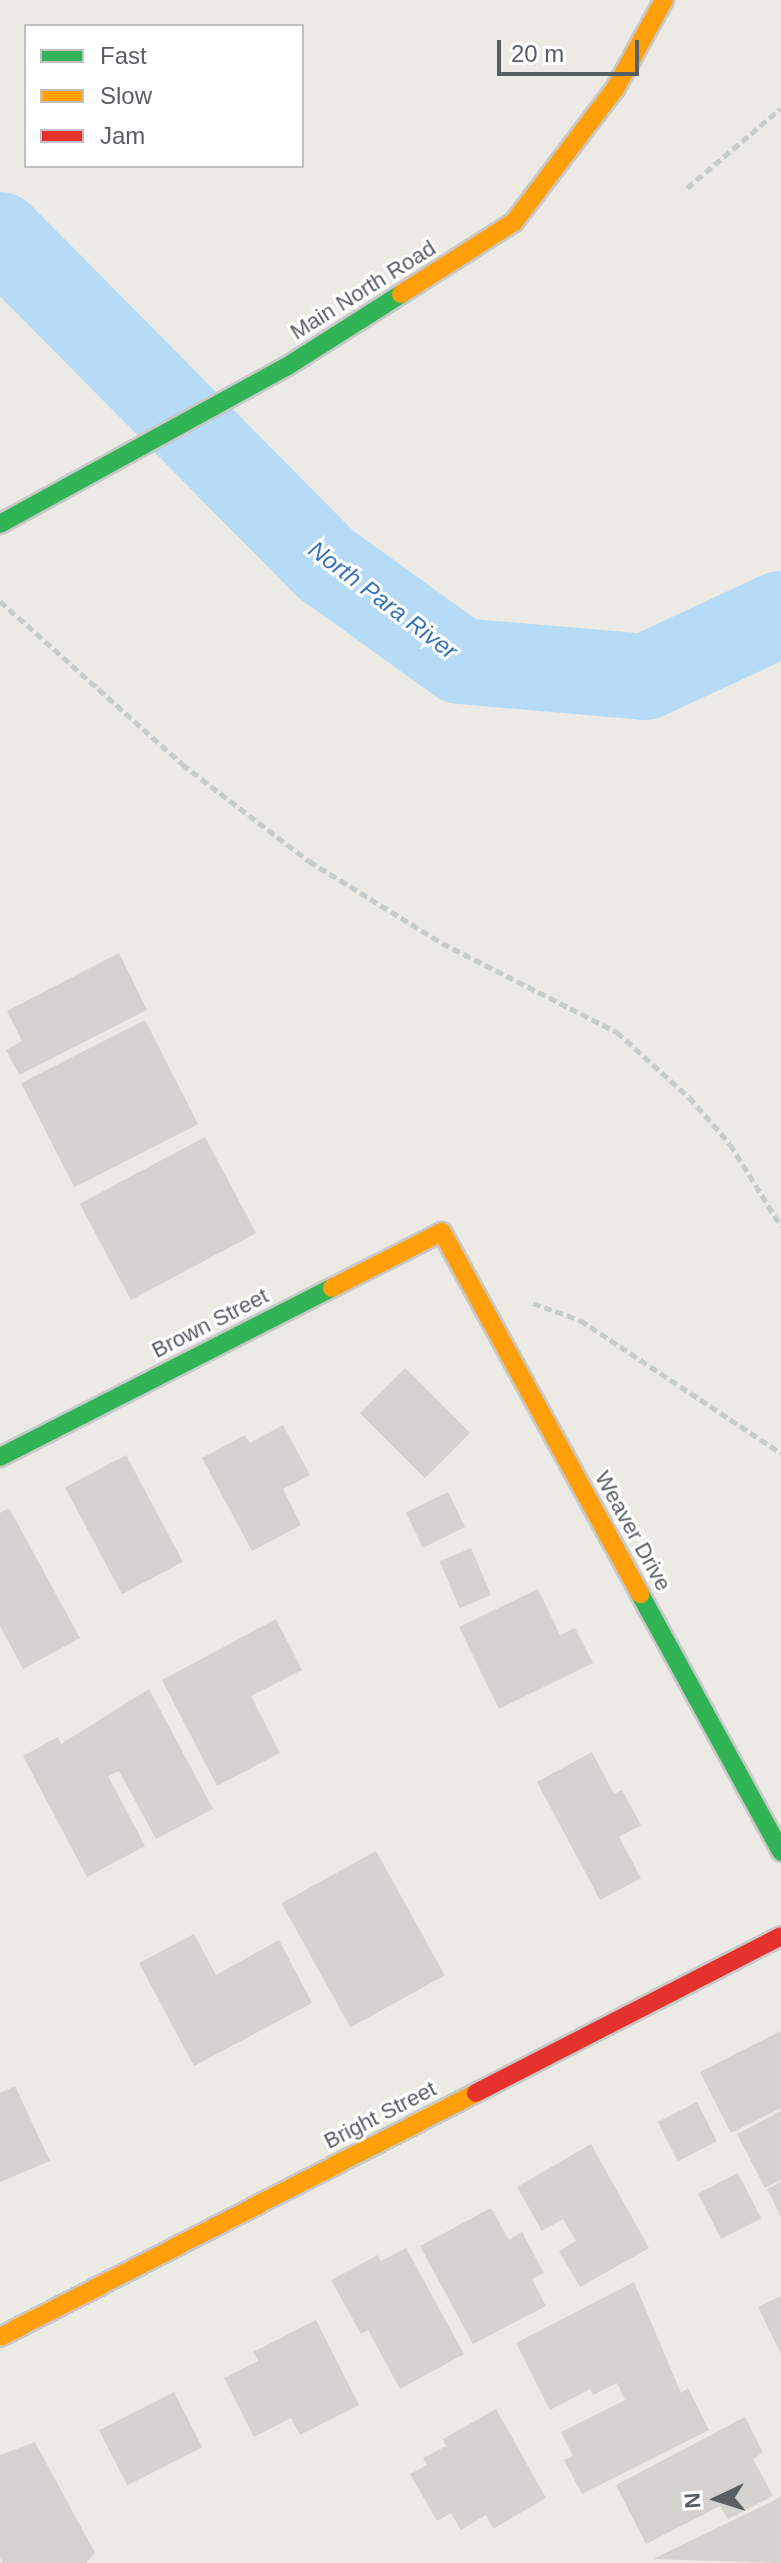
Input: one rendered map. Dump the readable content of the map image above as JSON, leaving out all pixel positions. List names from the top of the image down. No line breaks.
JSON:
{"streets":{"street":["Main North Road","Brown Street","Weaver Drive","Bright Street"]},"crossings":[["Brown Street","Weaver Drive"]],"water":["North Para River"],"legend":["Fast","Slow","Jam"],"scale_bar":"20 m","north":"left"}
